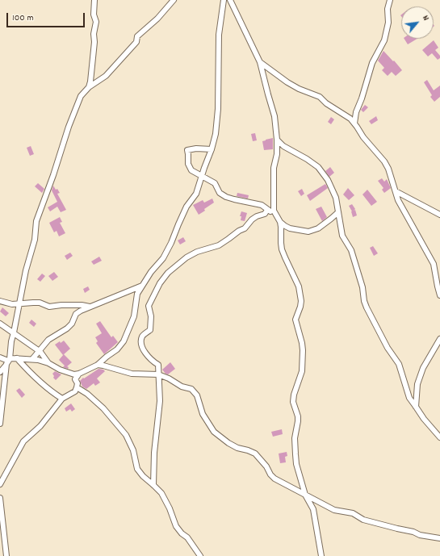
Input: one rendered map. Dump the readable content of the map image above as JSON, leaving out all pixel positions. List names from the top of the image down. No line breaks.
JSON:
{"scale_bar":"100 m","north":"top right"}
